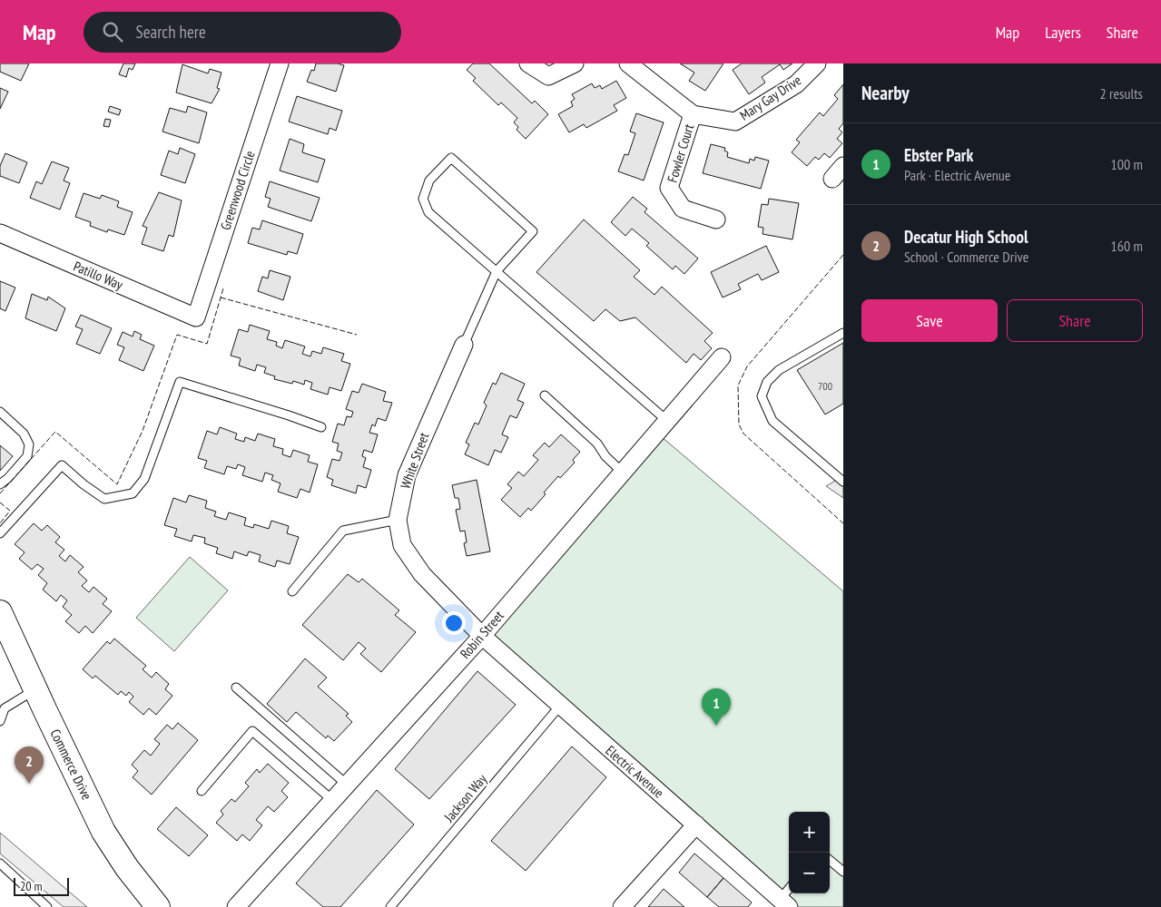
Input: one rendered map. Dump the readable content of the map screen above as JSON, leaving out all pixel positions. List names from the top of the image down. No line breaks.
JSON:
{"streets":{"main road":["Commerce Drive"],"street":["Mary Gay Drive","Fowler Court","Greenwood Circle","Patillo Way","White Street","Robin Street","Electric Avenue"],"lane":["Jackson Way"]},"crossings":[["Mary Gay Drive","Fowler Court"],["Greenwood Circle","Patillo Way"],["White Street","Robin Street"],["White Street","Electric Avenue"],["Robin Street","Electric Avenue"],["Electric Avenue","Jackson Way"]],"house_numbers":["700"],"scale_bar":"20 m","page":{"header":"Map","search":"Search here","nav":["Map","Layers","Share"],"heading":["Nearby","2 results"],"list":[{"mark":"1","name":"Ebster Park","note":"Park · Electric Avenue","value":"100 m"},{"mark":"2","name":"Decatur High School","note":"School · Commerce Drive","value":"160 m"}],"buttons":["Save","Share"],"pins":["1","2"],"map_buttons":["+","−"],"scale":"20 m"}}
